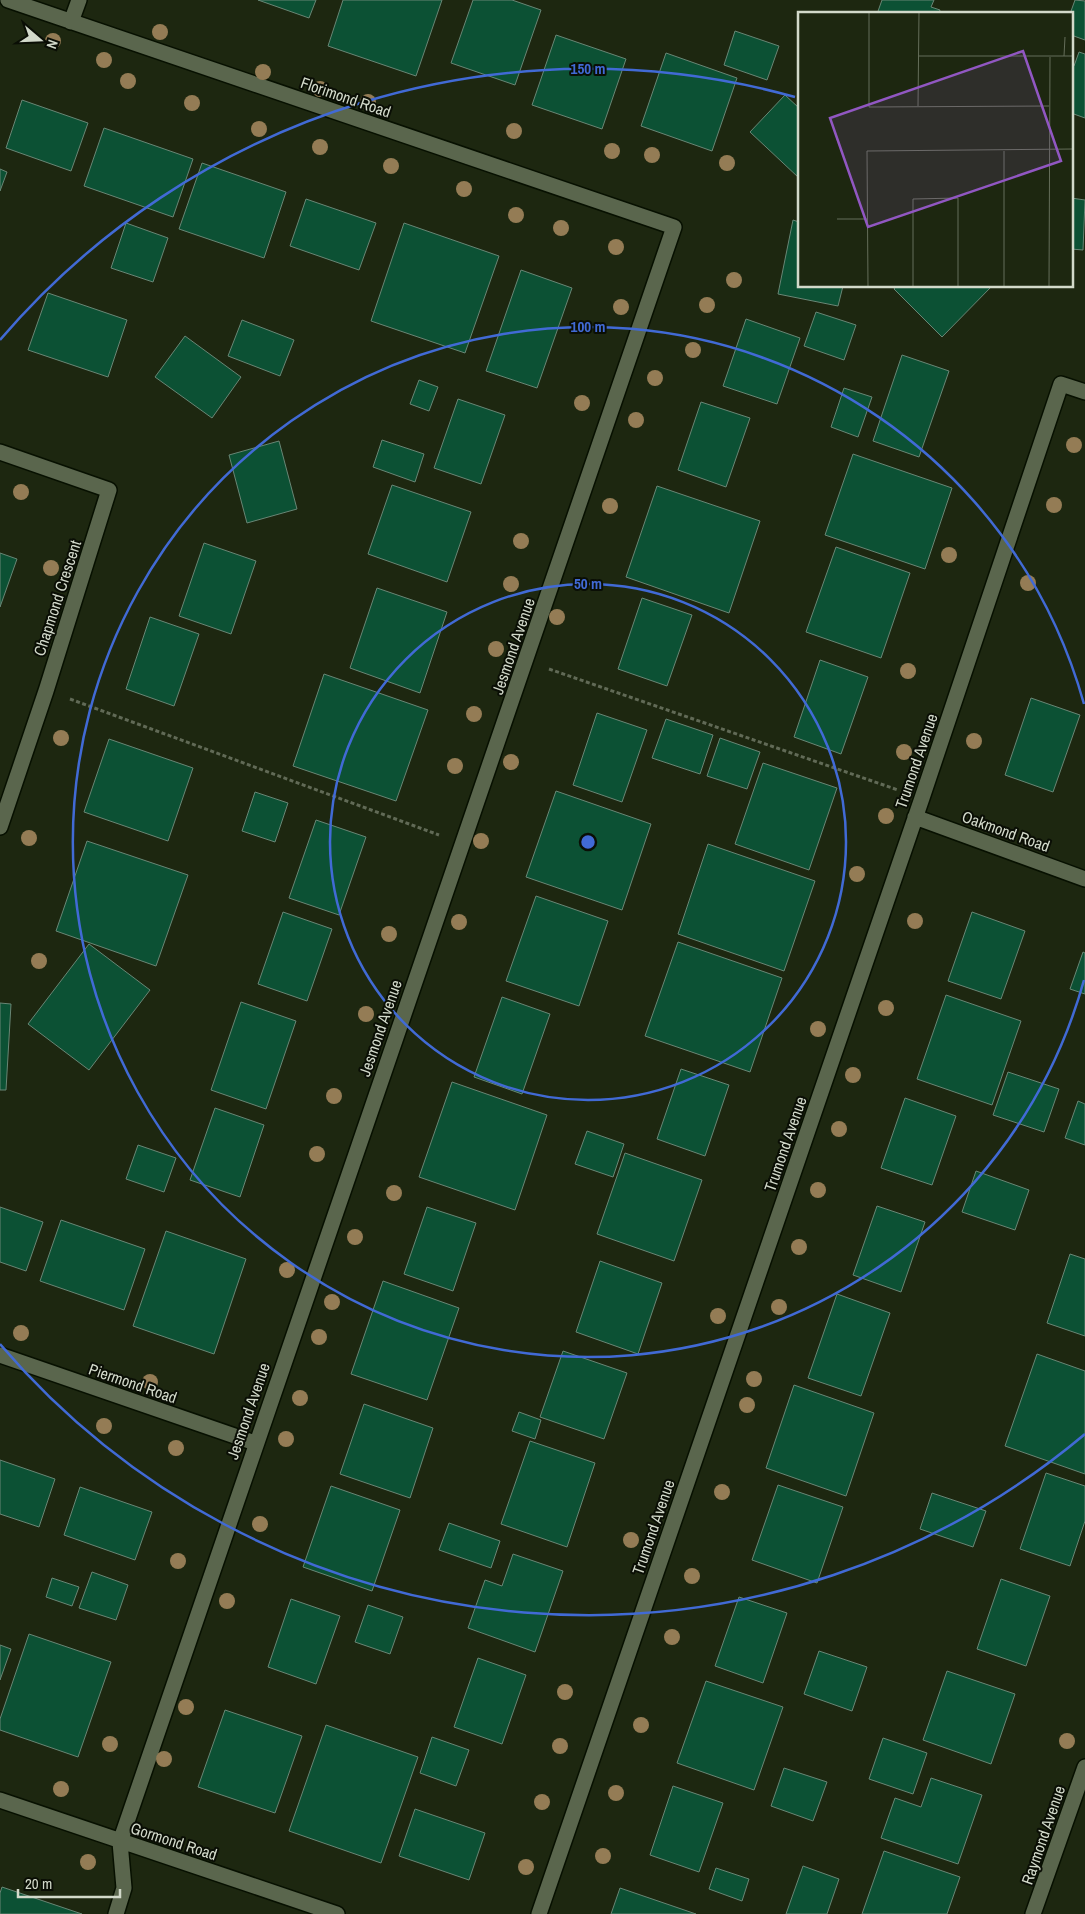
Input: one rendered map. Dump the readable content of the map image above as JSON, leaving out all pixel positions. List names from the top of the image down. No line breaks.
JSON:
{"streets":{"street":["Florimond Road","Chapmond Crescent","Jesmond Avenue","Trumond Avenue","Oakmond Road","Piermond Road","Raymond Avenue","Gormond Road"]},"crossings":[["Florimond Road","Jesmond Avenue"],["Jesmond Avenue","Piermond Road"],["Jesmond Avenue","Gormond Road"],["Trumond Avenue","Oakmond Road"]],"scale_bar":"20 m","north":"right","rings":["150 m","100 m","50 m"]}
